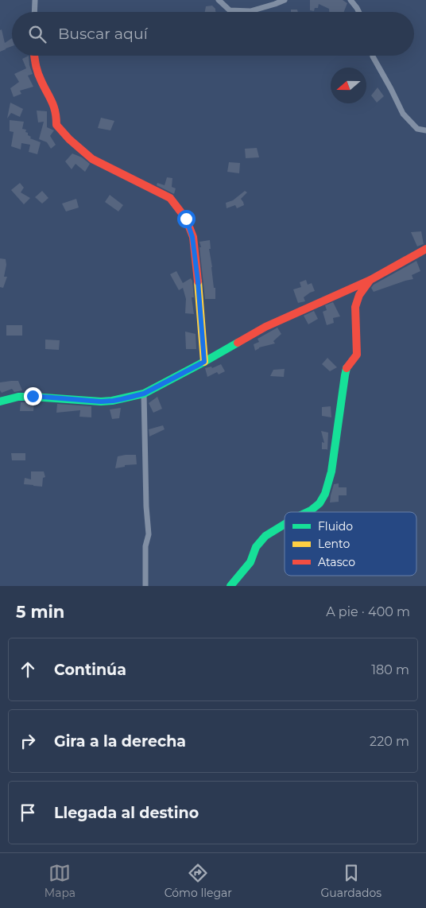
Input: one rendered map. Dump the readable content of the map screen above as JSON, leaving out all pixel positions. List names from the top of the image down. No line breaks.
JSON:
{"legend":["Fluido","Lento","Atasco"],"north":"left","page":{"search":"Buscar aquí","heading":["5 min","A pie · 400 m"],"list":[["Continúa","180 m"],["Gira a la derecha","220 m"],"Llegada al destino"],"nav":["Mapa","Cómo llegar","Guardados"]}}
